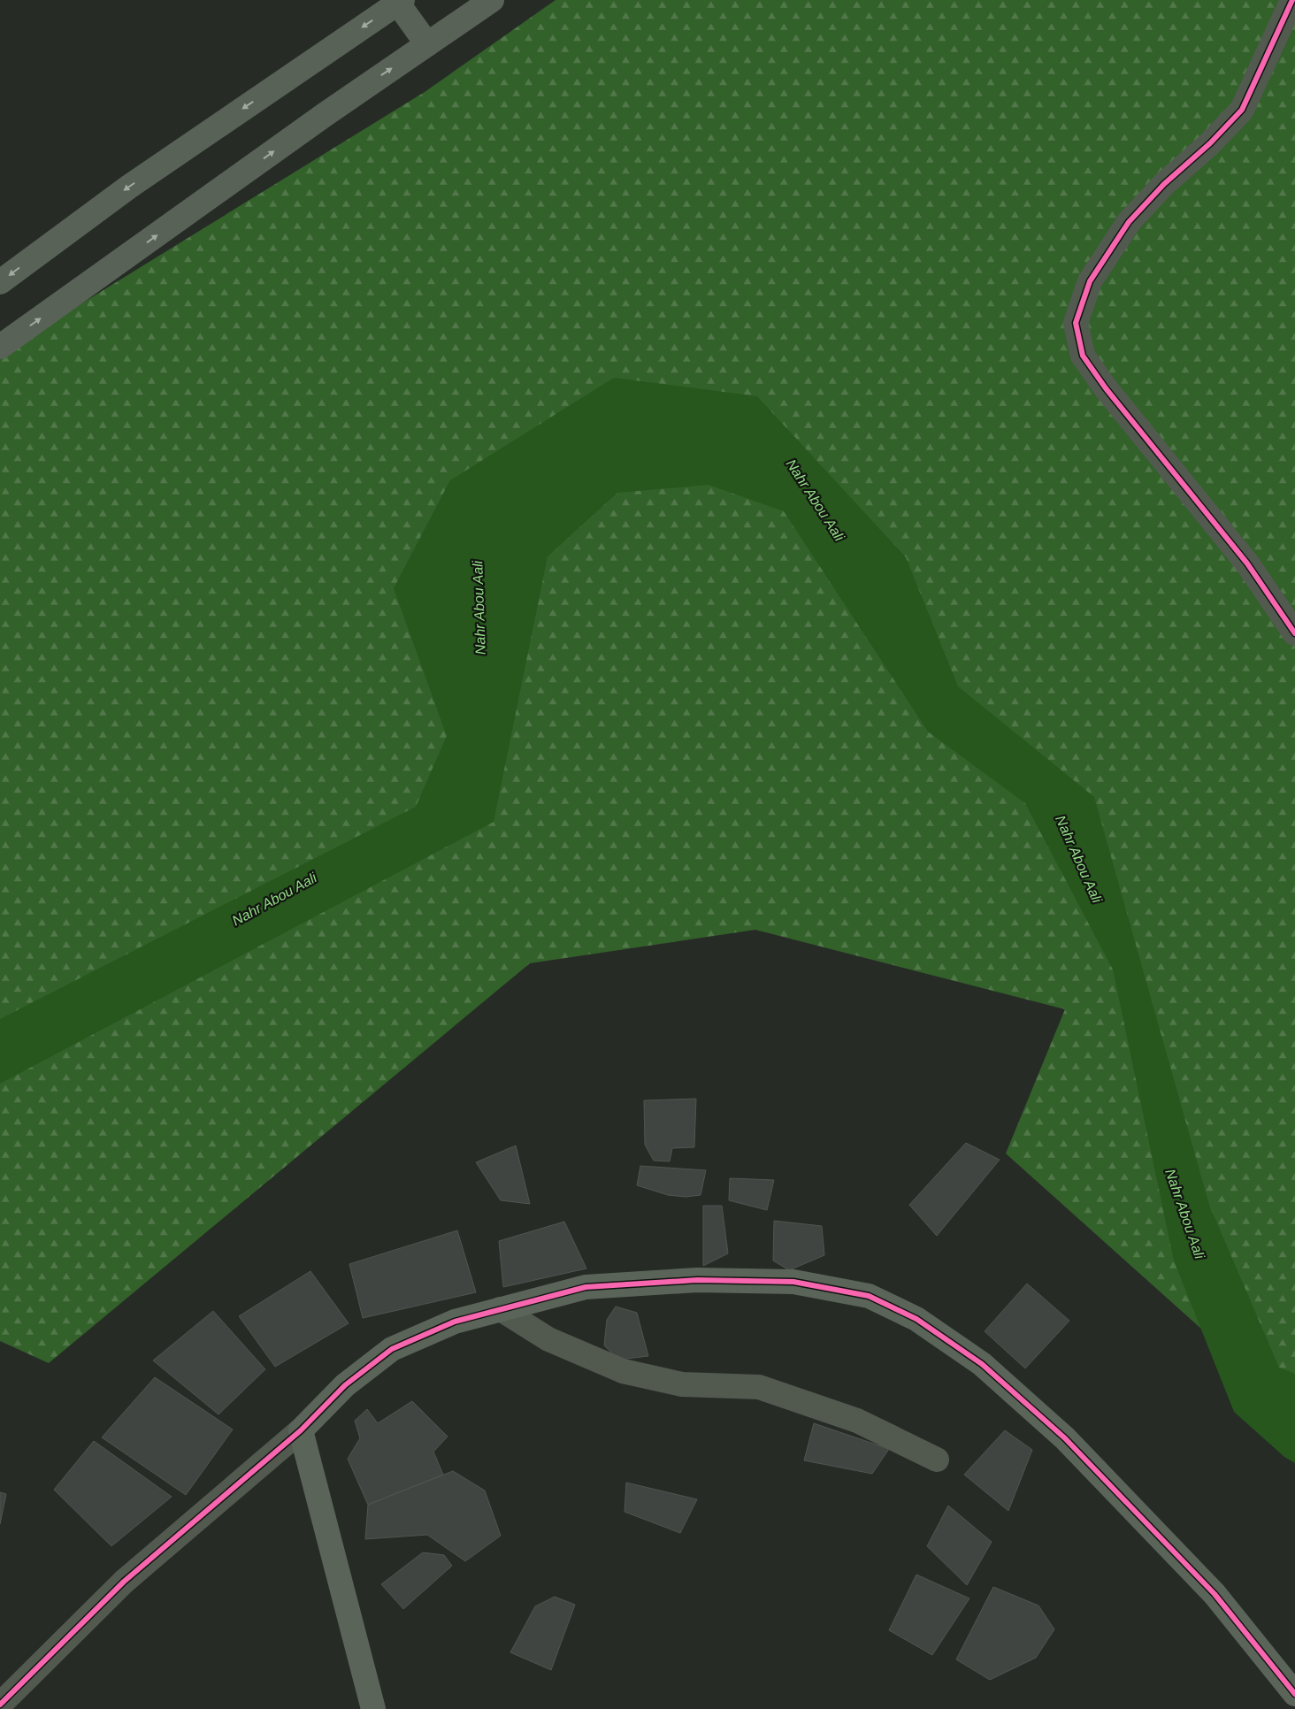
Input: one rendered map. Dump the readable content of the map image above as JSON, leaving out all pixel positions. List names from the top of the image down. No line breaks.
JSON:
{"water":["Nahr Abou Aali"]}
